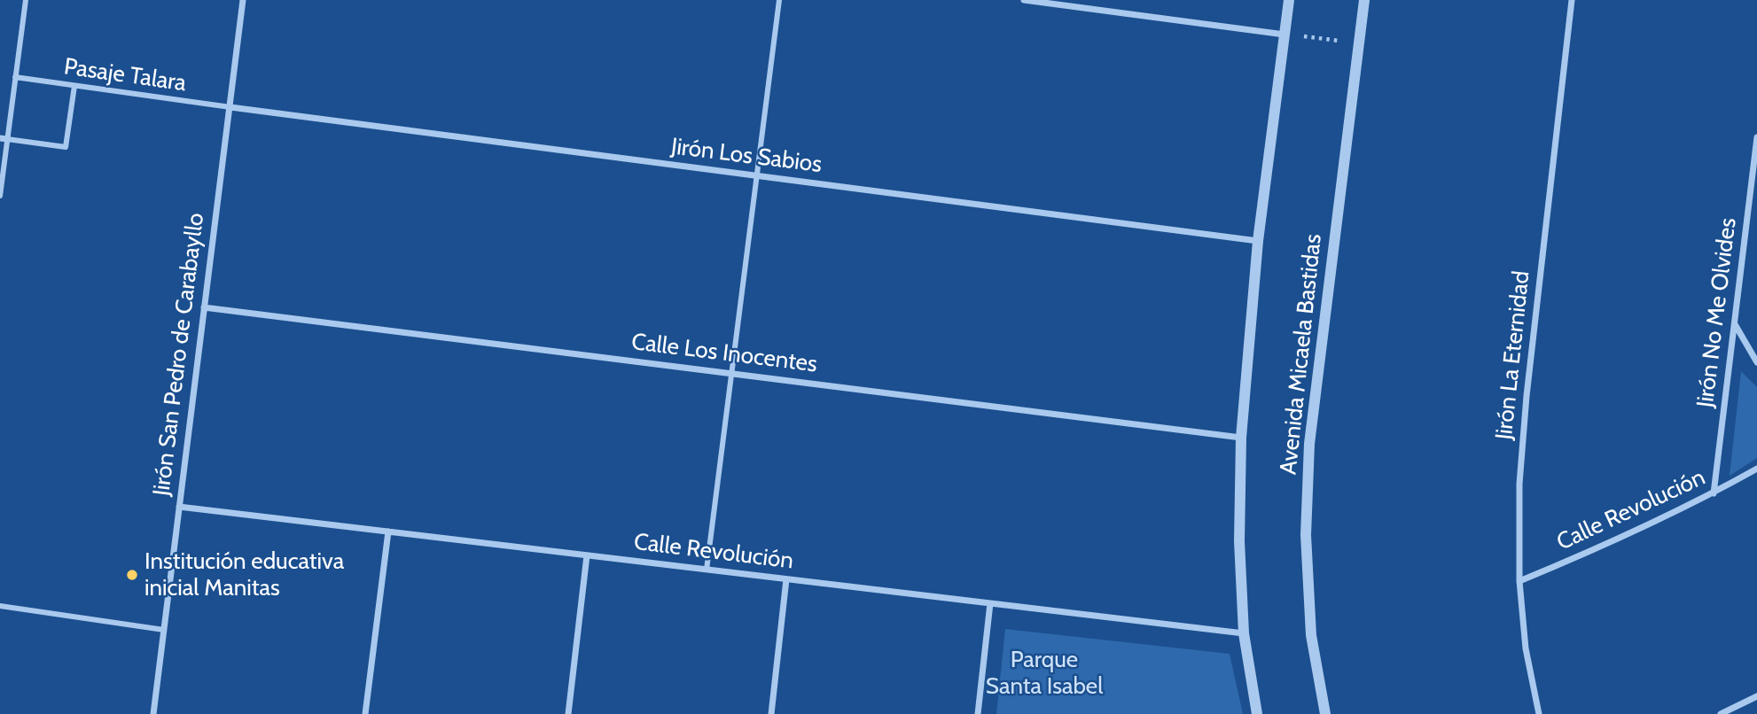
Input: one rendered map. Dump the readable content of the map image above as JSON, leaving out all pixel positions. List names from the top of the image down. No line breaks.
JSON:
{"streets":{"street":["Pasaje Talara","Jirón Los Sabios","Jirón No Me Olvides","Calle Los Inocentes","Jirón San Pedro de Carabayllo","Avenida Micaela Bastidas","Jirón La Eternidad","Calle Revolución"]},"crossings":[["Pasaje Talara","Jirón Los Sabios"],["Pasaje Talara","Jirón San Pedro de Carabayllo"],["Jirón Los Sabios","Jirón San Pedro de Carabayllo"],["Jirón Los Sabios","Avenida Micaela Bastidas"],["Jirón No Me Olvides","Calle Revolución"],["Calle Los Inocentes","Jirón San Pedro de Carabayllo"],["Calle Los Inocentes","Avenida Micaela Bastidas"],["Jirón San Pedro de Carabayllo","Calle Revolución"],["Avenida Micaela Bastidas","Calle Revolución"],["Jirón La Eternidad","Calle Revolución"]],"parks":["Parque Santa Isabel"],"places":["Institución educativa inicial Manitas"]}
